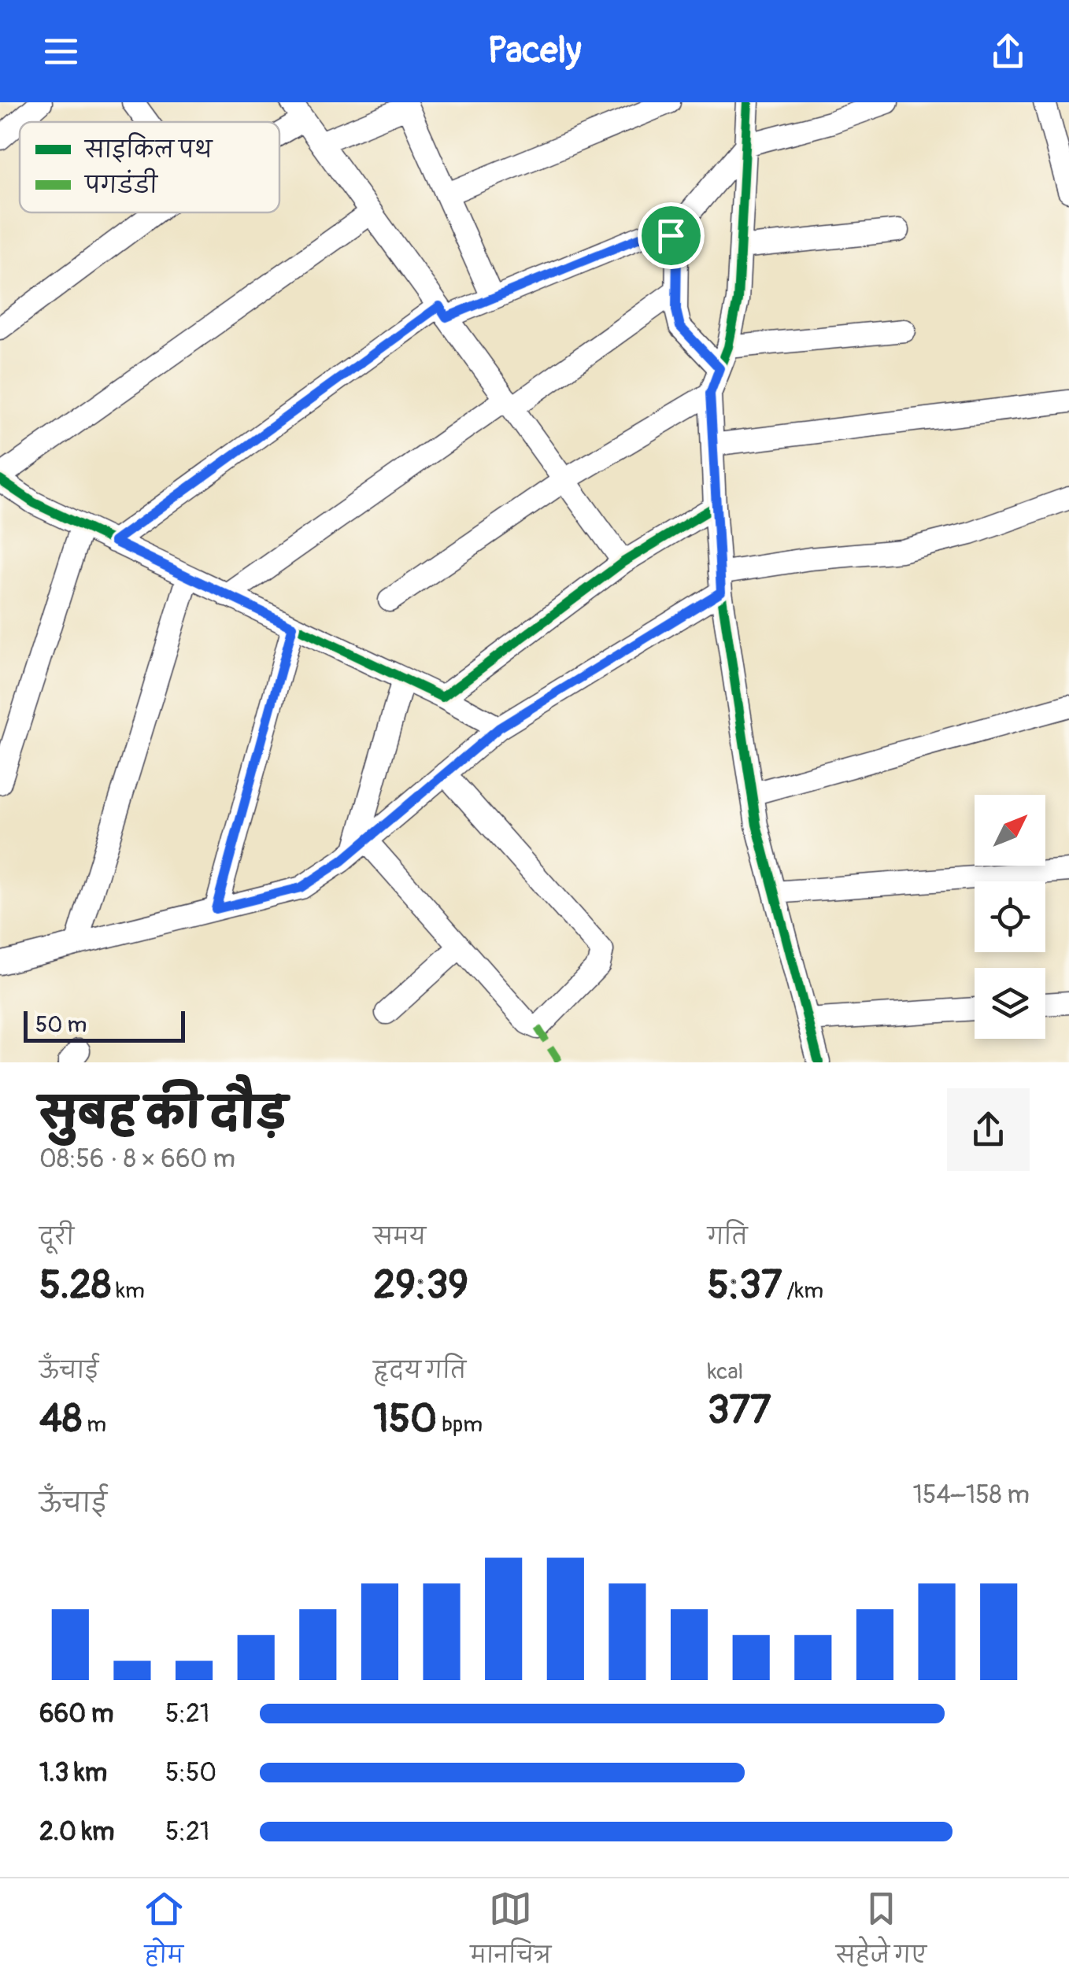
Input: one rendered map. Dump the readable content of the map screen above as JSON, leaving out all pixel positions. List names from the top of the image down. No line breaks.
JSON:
{"legend":["साइकिल पथ","पगडंडी"],"scale_bar":"50 m","north":"top right","page":{"header":"Pacely","scale":"50 m","heading":["सुबह की दौड़","08:56 · 8 × 660 m"],"stats":[["दूरी","5.28 km"],["समय","29:39"],["गति","5:37 /km"],["ऊँचाई","48 m"],["हृदय गति","150 bpm"],["kcal","377"]],"chart":["ऊँचाई","154–158 m"],"list":[{"name":"660 m","note":"5:21"},{"name":"1.3 km","note":"5:50"},{"name":"2.0 km","note":"5:21"}],"tabs":["होम","मानचित्र","सहेजे गए"]}}
